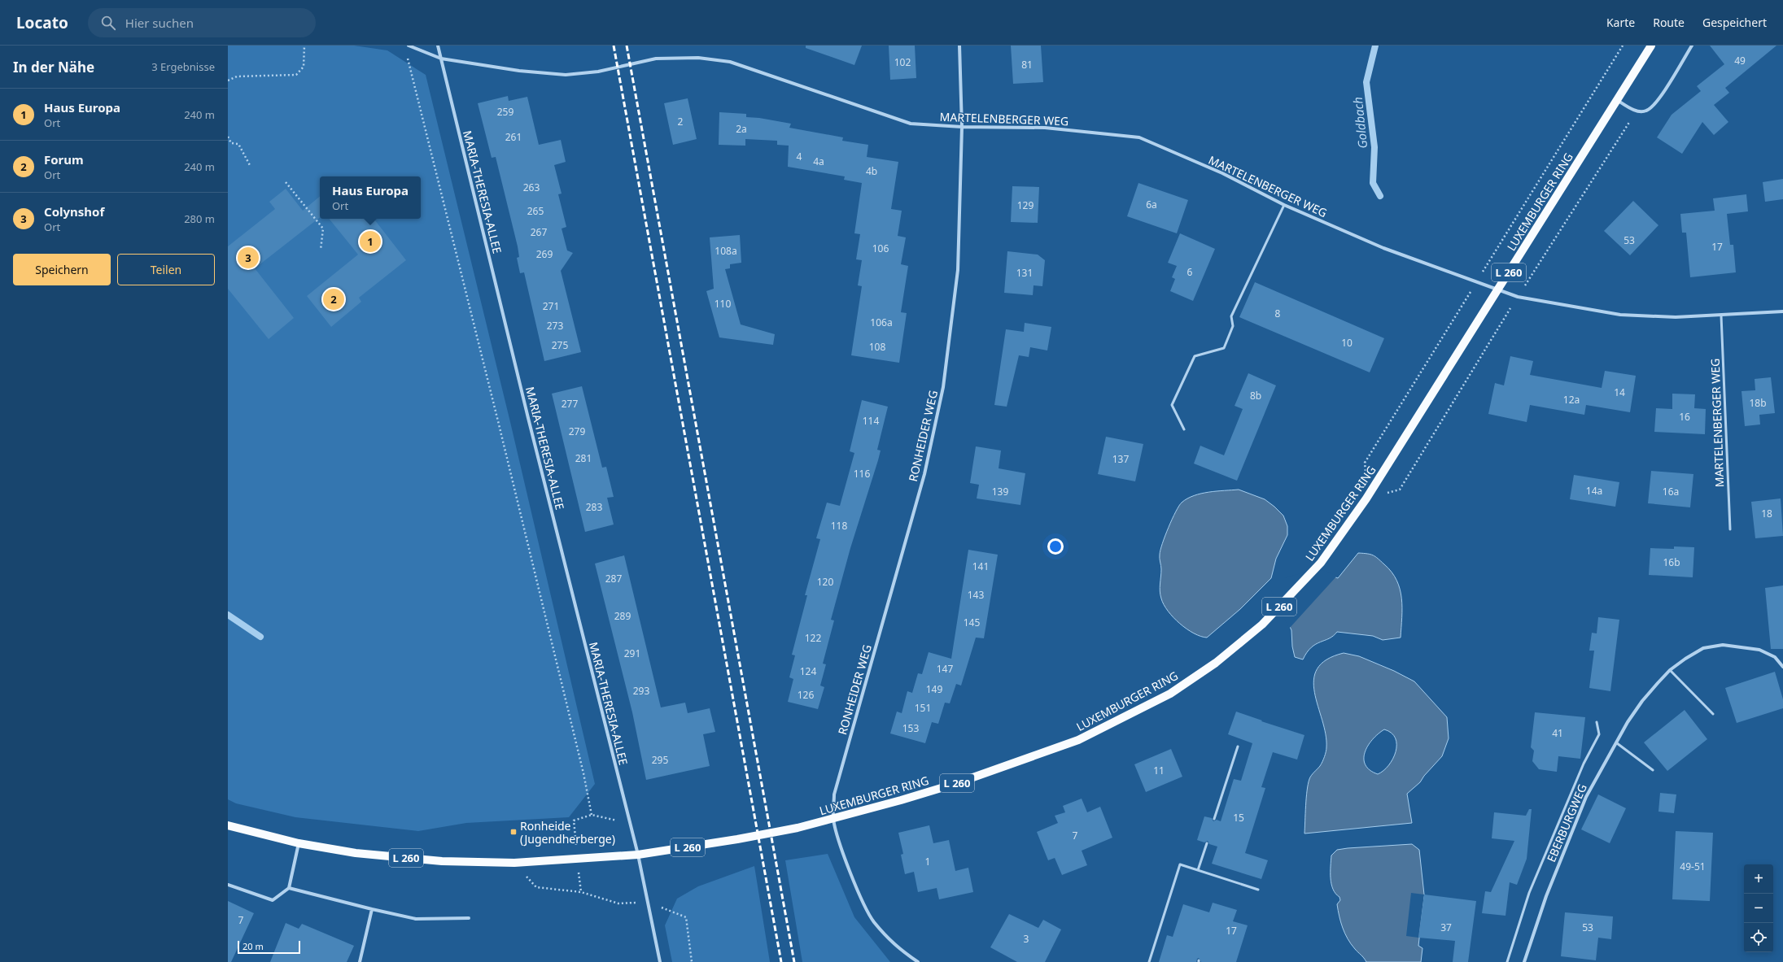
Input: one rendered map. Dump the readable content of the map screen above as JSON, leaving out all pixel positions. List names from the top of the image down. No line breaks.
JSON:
{"streets":{"main road":["LUXEMBURGER RING","L 260"],"street":["MARTELENBERGER WEG","MARIA-THERESIA-ALLEE","RONHEIDER WEG","EBERBURGWEG"]},"crossings":[["MARTELENBERGER WEG","MARIA-THERESIA-ALLEE"],["MARTELENBERGER WEG","LUXEMBURGER RING"],["MARTELENBERGER WEG","RONHEIDER WEG"],["MARIA-THERESIA-ALLEE","LUXEMBURGER RING"],["MARIA-THERESIA-ALLEE","L 260"],["LUXEMBURGER RING","L 260"],["LUXEMBURGER RING","RONHEIDER WEG"]],"water":["Goldbach"],"places":{"transit":["Ronheide (Jugendherberge)"]},"house_numbers":["49","102","81","259","2","2a","261","4","4a","4b","263","6a","129","265","267","53","17","106","108a","269","6","131","110","271","8","106a","273","10","275","108","14","8b","12a","18b","277","16","114","279","281","137","116","14a","139","16a","283","18","118","16b","141","287","120","143","289","145","122","291","147","124","149","293","126","151","153","41","295","11","15","7","1","49-51","7","37","53","17","3"],"scale_bar":"20 m","page":{"header":"Locato","search":"Hier suchen","nav":["Karte","Route","Gespeichert"],"heading":["In der Nähe","3 Ergebnisse"],"list":[{"mark":"1","name":"Haus Europa","note":"Ort","value":"240 m"},{"mark":"2","name":"Forum","note":"Ort","value":"240 m"},{"mark":"3","name":"Colynshof","note":"Ort","value":"280 m"}],"popup":["Haus Europa","Ort"],"pins":["1","3","2"],"buttons":["Speichern","Teilen"],"map_buttons":["+","−"],"scale":"20 m"}}
